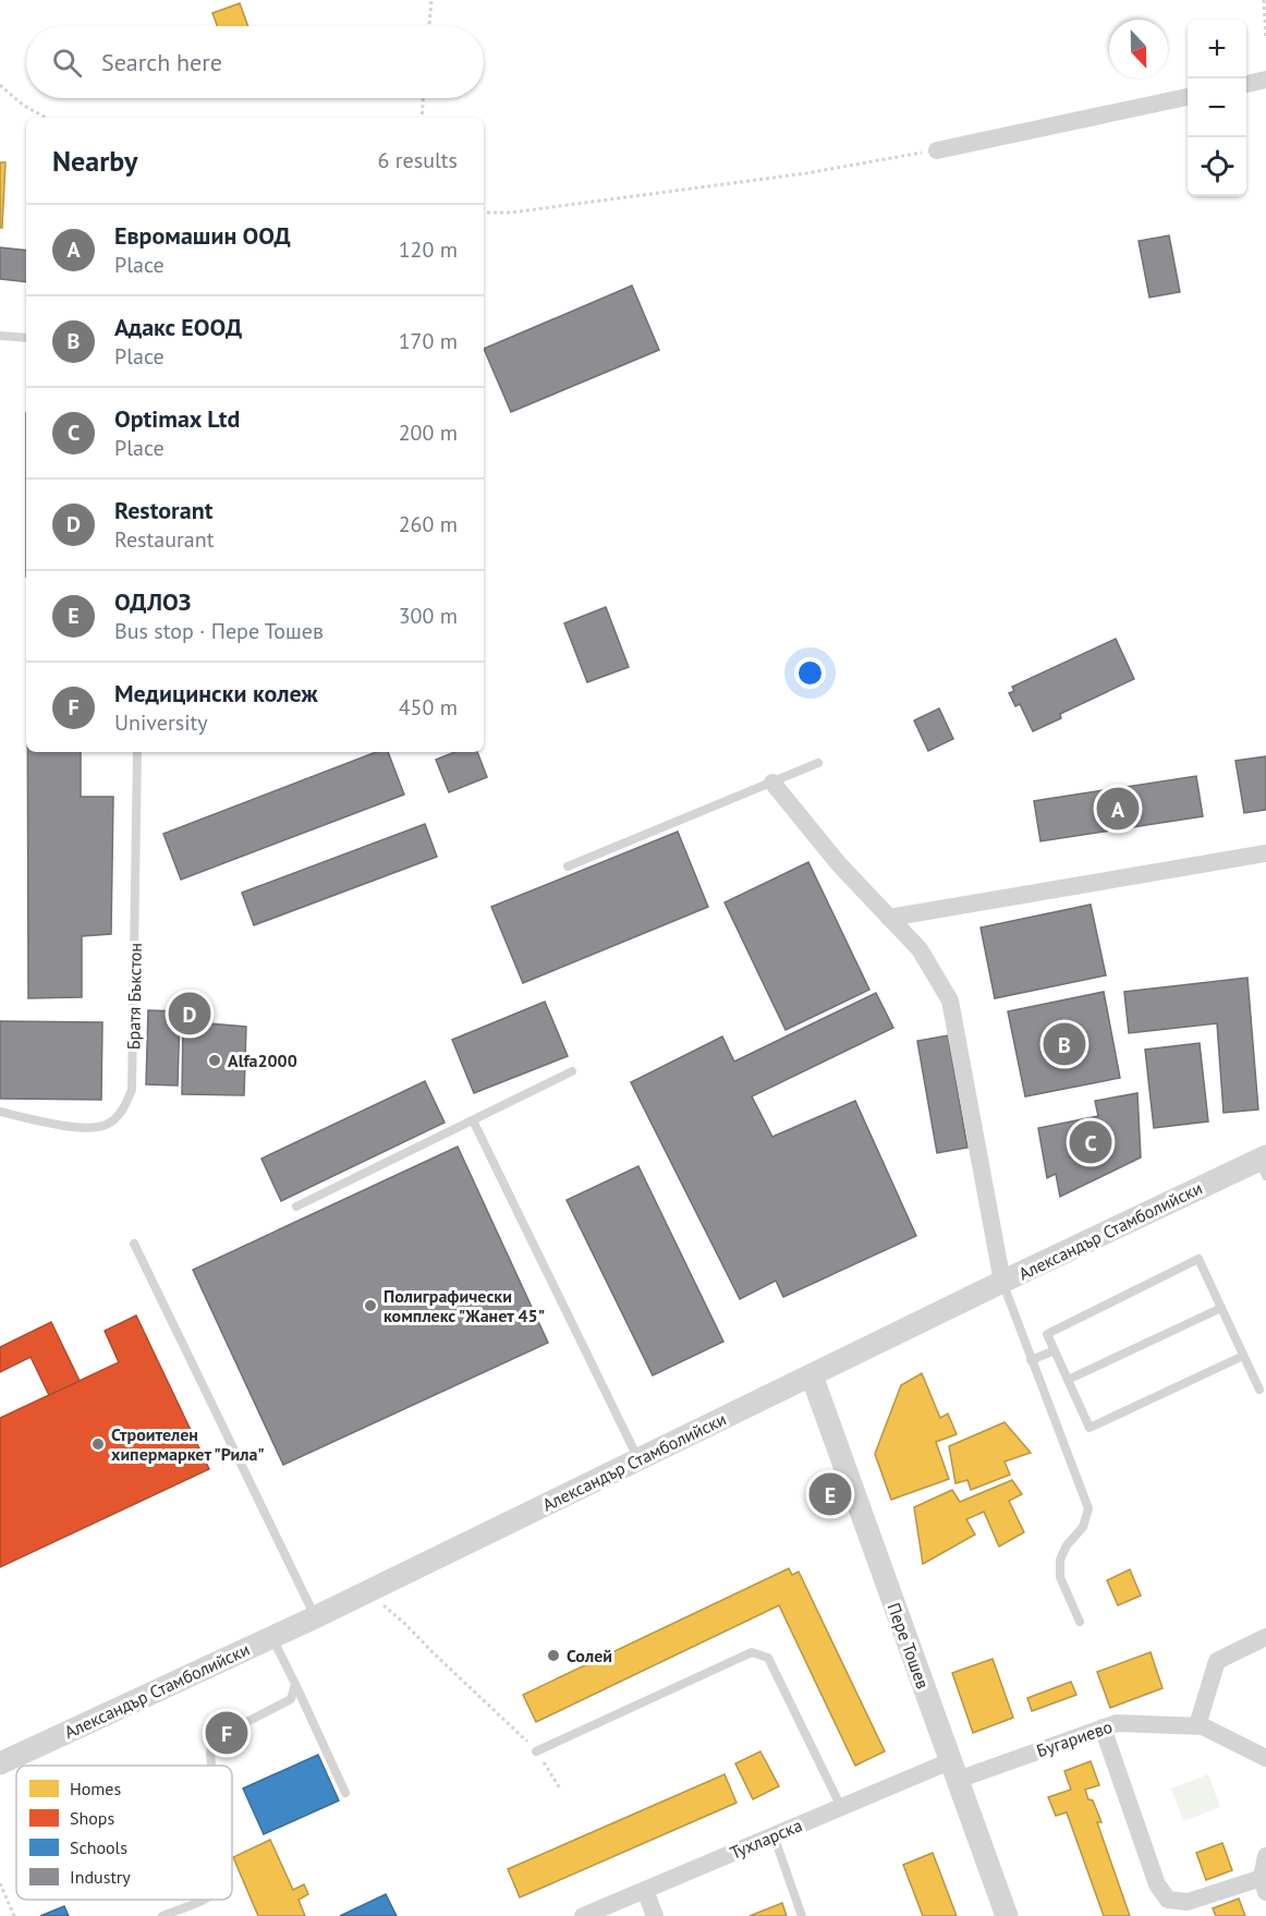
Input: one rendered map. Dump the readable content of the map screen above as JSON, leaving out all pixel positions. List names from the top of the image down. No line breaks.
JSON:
{"streets":{"street":["Александър Стамболийски","Пере Тошев","Бугариево","Тухларска"],"lane":["Братя Бъкстон"]},"crossings":[["Александър Стамболийски","Пере Тошев"],["Пере Тошев","Бугариево"],["Пере Тошев","Тухларска"],["Бугариево","Тухларска"]],"places":["Alfa2000","Полиграфически комплекс \"Жанет 45\"","Строителен хипермаркет \"Рила\"","Солей"],"legend":["Homes","Shops","Schools","Industry"],"north":"bottom","page":{"map_buttons":["+","−"],"search":"Search here","heading":["Nearby","6 results"],"list":[{"mark":"A","name":"Евромашин ООД","note":"Place","value":"120 m"},{"mark":"B","name":"Адакс ЕООД","note":"Place","value":"170 m"},{"mark":"C","name":"Optimax Ltd","note":"Place","value":"200 m"},{"mark":"D","name":"Restorant","note":"Restaurant","value":"260 m"},{"mark":"E","name":"ОДЛОЗ","note":"Bus stop · Пере Тошев","value":"300 m"},{"mark":"F","name":"Медицински колеж","note":"University","value":"450 m"}],"pins":["A","D","B","C","E","F"]}}
